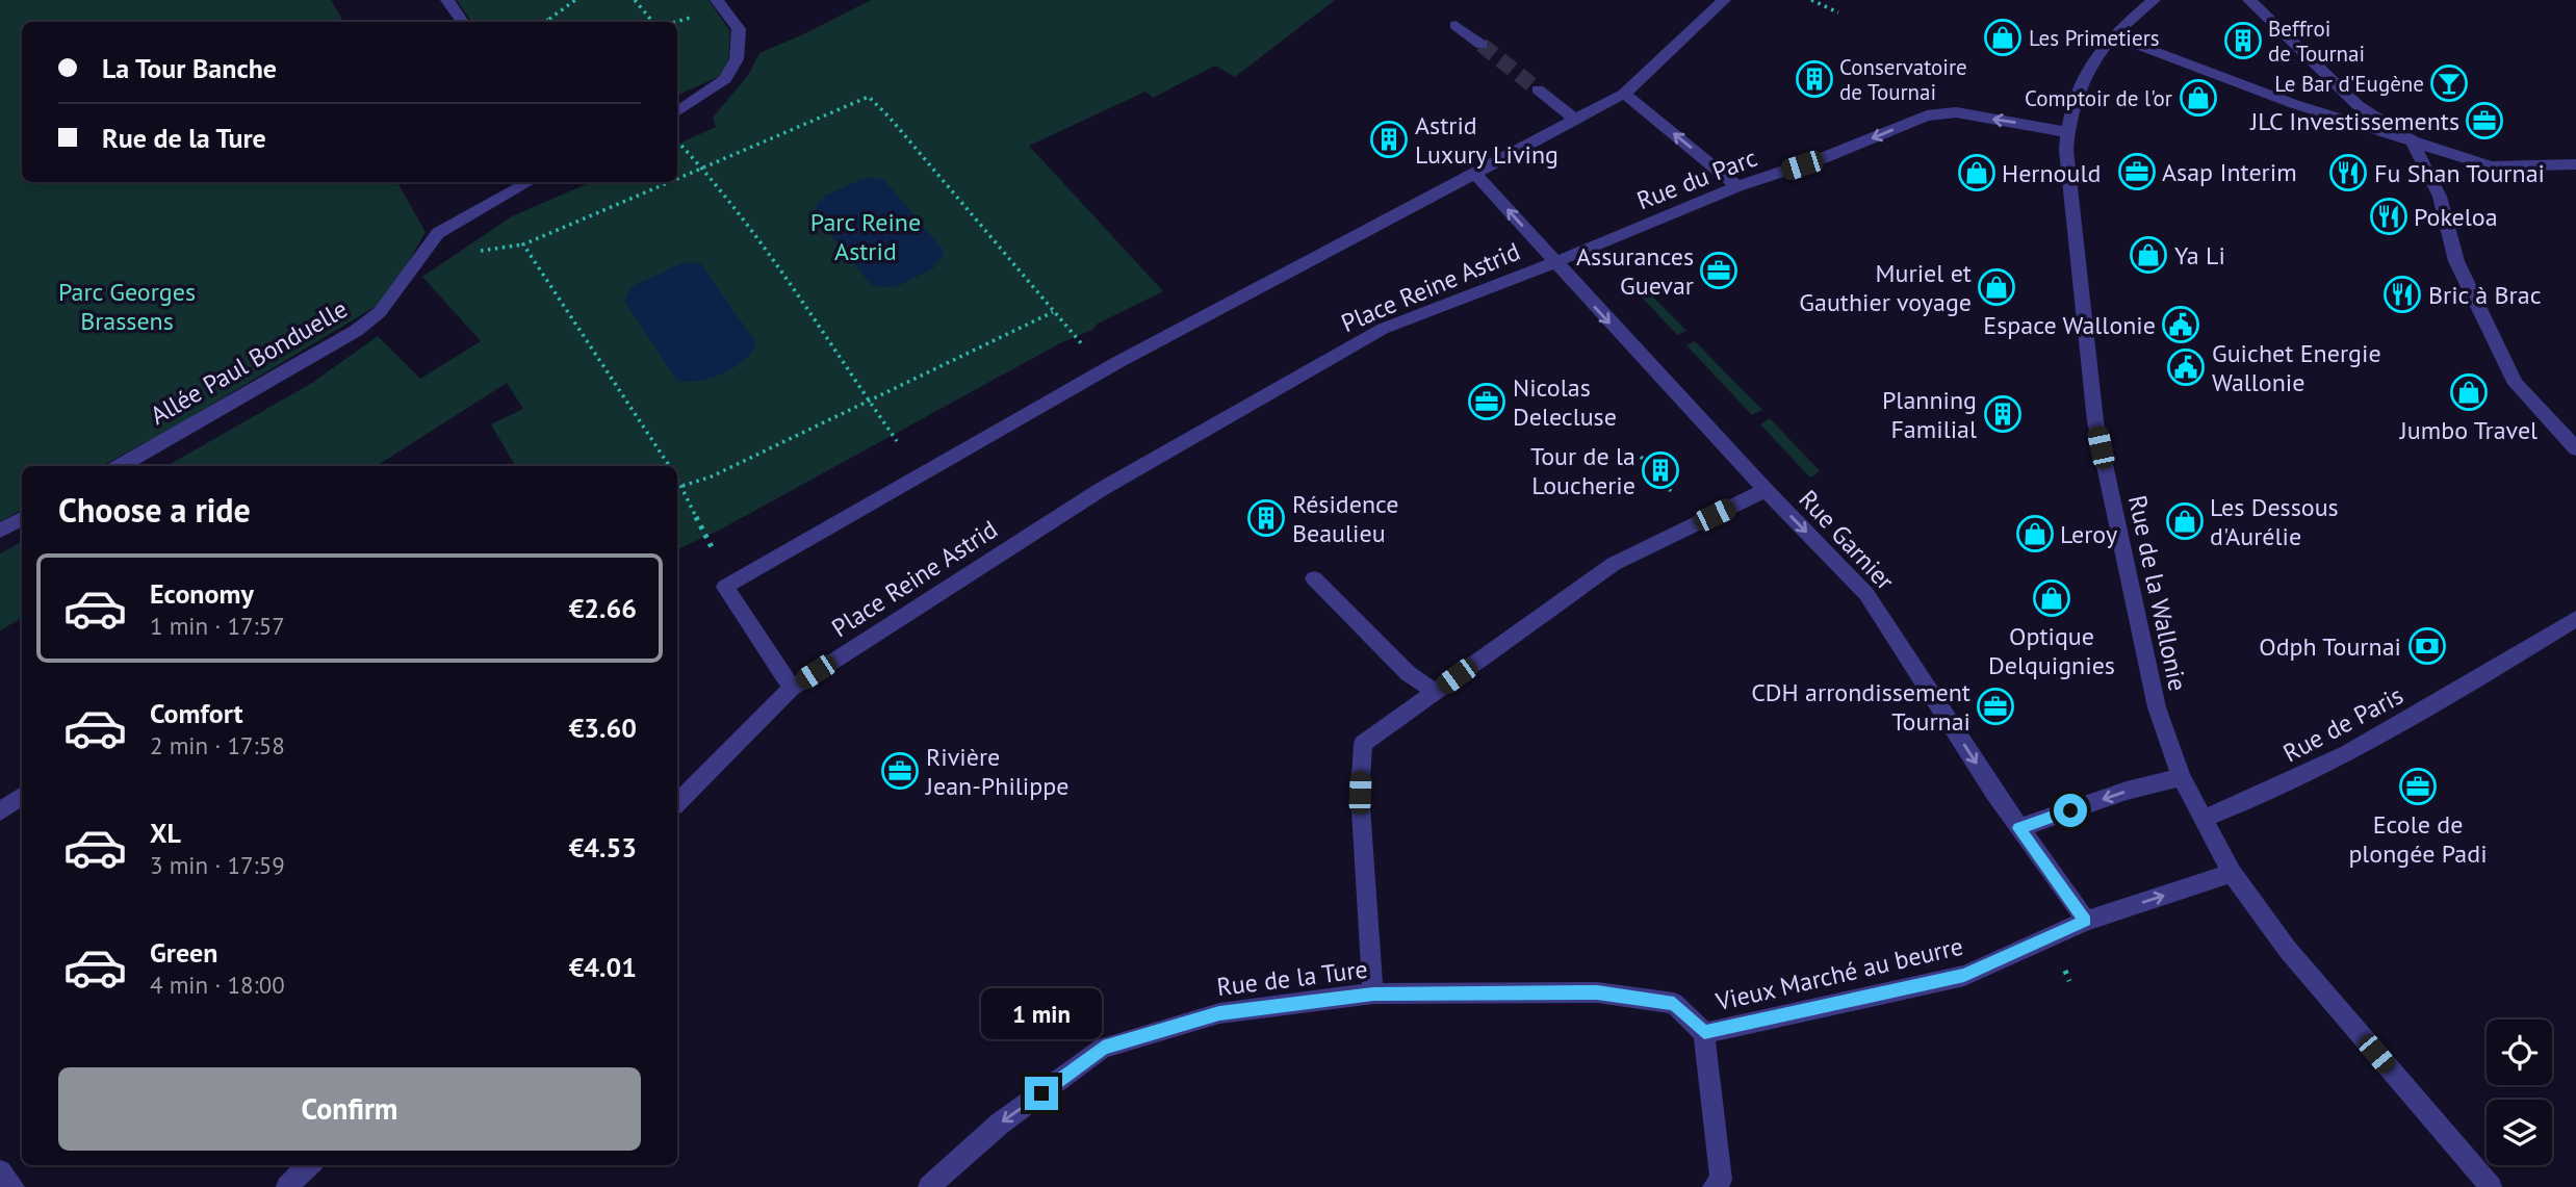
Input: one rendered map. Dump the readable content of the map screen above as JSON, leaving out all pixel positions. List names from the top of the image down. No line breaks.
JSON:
{"streets":{"street":["Rue du Parc","Place Reine Astrid","Allée Paul Bonduelle","Rue Garnier","Rue de la Wallonie","Rue de Paris","Vieux Marché au beurre","Rue de la Ture"]},"crossings":[["Rue du Parc","Place Reine Astrid"],["Rue du Parc","Rue Garnier"],["Rue du Parc","Rue de la Wallonie"],["Place Reine Astrid","Rue Garnier"],["Rue Garnier","Vieux Marché au beurre"],["Rue de la Wallonie","Rue de Paris"],["Rue de la Wallonie","Vieux Marché au beurre"],["Vieux Marché au beurre","Rue de la Ture"]],"one_way":["Rue du Parc","Rue Garnier","Rue de la Ture"],"parks":["Parc Reine Astrid","Parc Georges Brassens"],"places":{"shop":["Les Primetiers","Comptoir de l'or","Hernould","Ya Li","Muriel et Gauthier voyage","Jumbo Travel","Les Dessous d'Aurélie","Leroy","Optique Delquignies"],"building":["Beffroi de Tournai","Conservatoire de Tournai","Astrid Luxury Living","Planning Familial","Tour de la Loucherie","Résidence Beaulieu"],"bar":["Le Bar d'Eugène"],"office":["JLC Investissements","Asap Interim","Assurances Guevar","Nicolas Delecluse","CDH arrondissement Tournai","Rivière Jean-Philippe","Ecole de plongée Padi"],"restaurant":["Fu Shan Tournai","Pokeloa","Bric à Brac"],"public building":["Espace Wallonie","Guichet Energie Wallonie"],"bank":["Odph Tournai"]},"page":{"banner":["La Tour Banche","Rue de la Ture"],"heading":"Choose a ride","list":[{"name":"Economy","note":"1 min · 17:57","value":"€2.66"},{"name":"Comfort","note":"2 min · 17:58","value":"€3.60"},{"name":"XL","note":"3 min · 17:59","value":"€4.53"},{"name":"Green","note":"4 min · 18:00","value":"€4.01"}],"bubble":"1 min","buttons":"Confirm"}}
